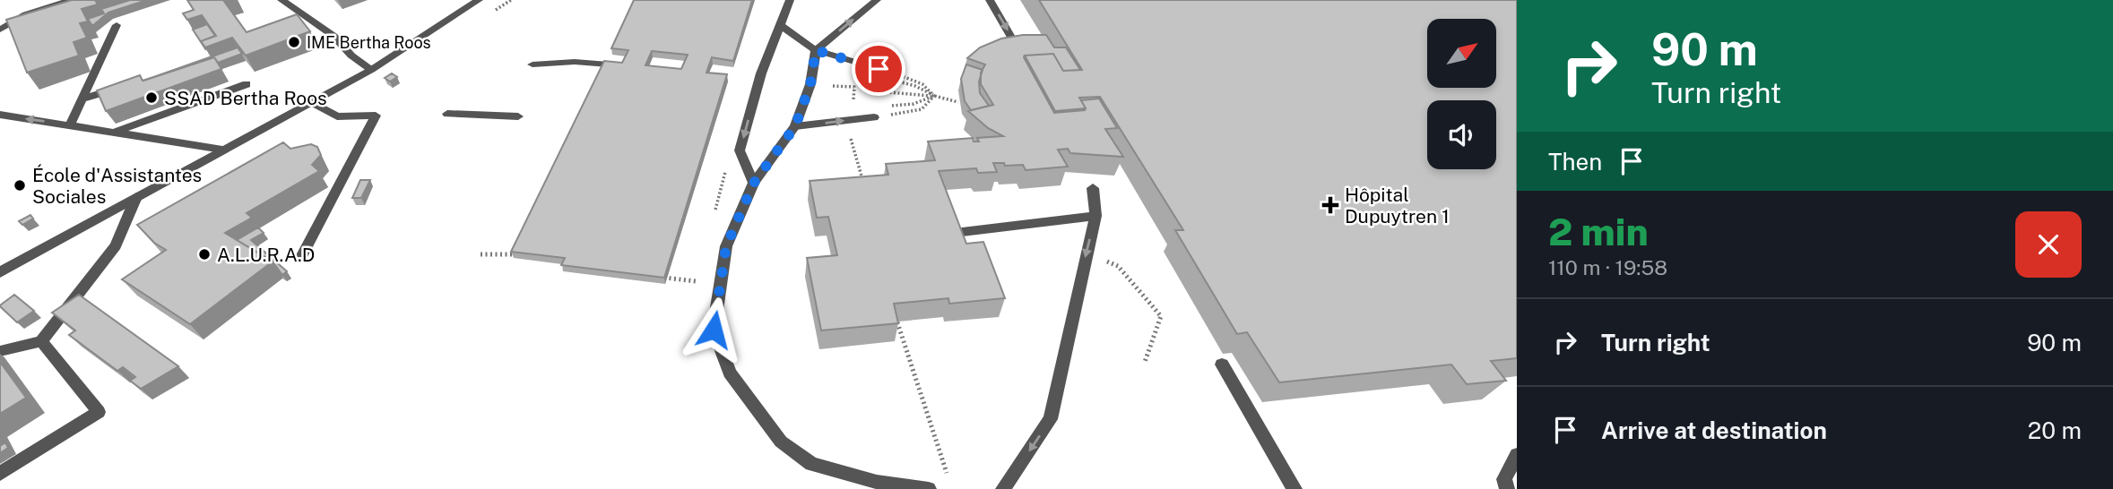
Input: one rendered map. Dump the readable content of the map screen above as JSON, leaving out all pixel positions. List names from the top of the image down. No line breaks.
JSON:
{"places":{"other":["IME Bertha Roos","SSAD Bertha Roos","École d'Assistantes Sociales","A.L.U.R.A.D"],"health":["Hôpital Dupuytren 1"]},"north":"top right","page":{"turn":["90 m","Turn right"],"then":"Then","heading":["2 min","110 m · 19:58"],"list":[{"name":"Turn right","value":"90 m"},{"name":"Arrive at destination","value":"20 m"}]}}
